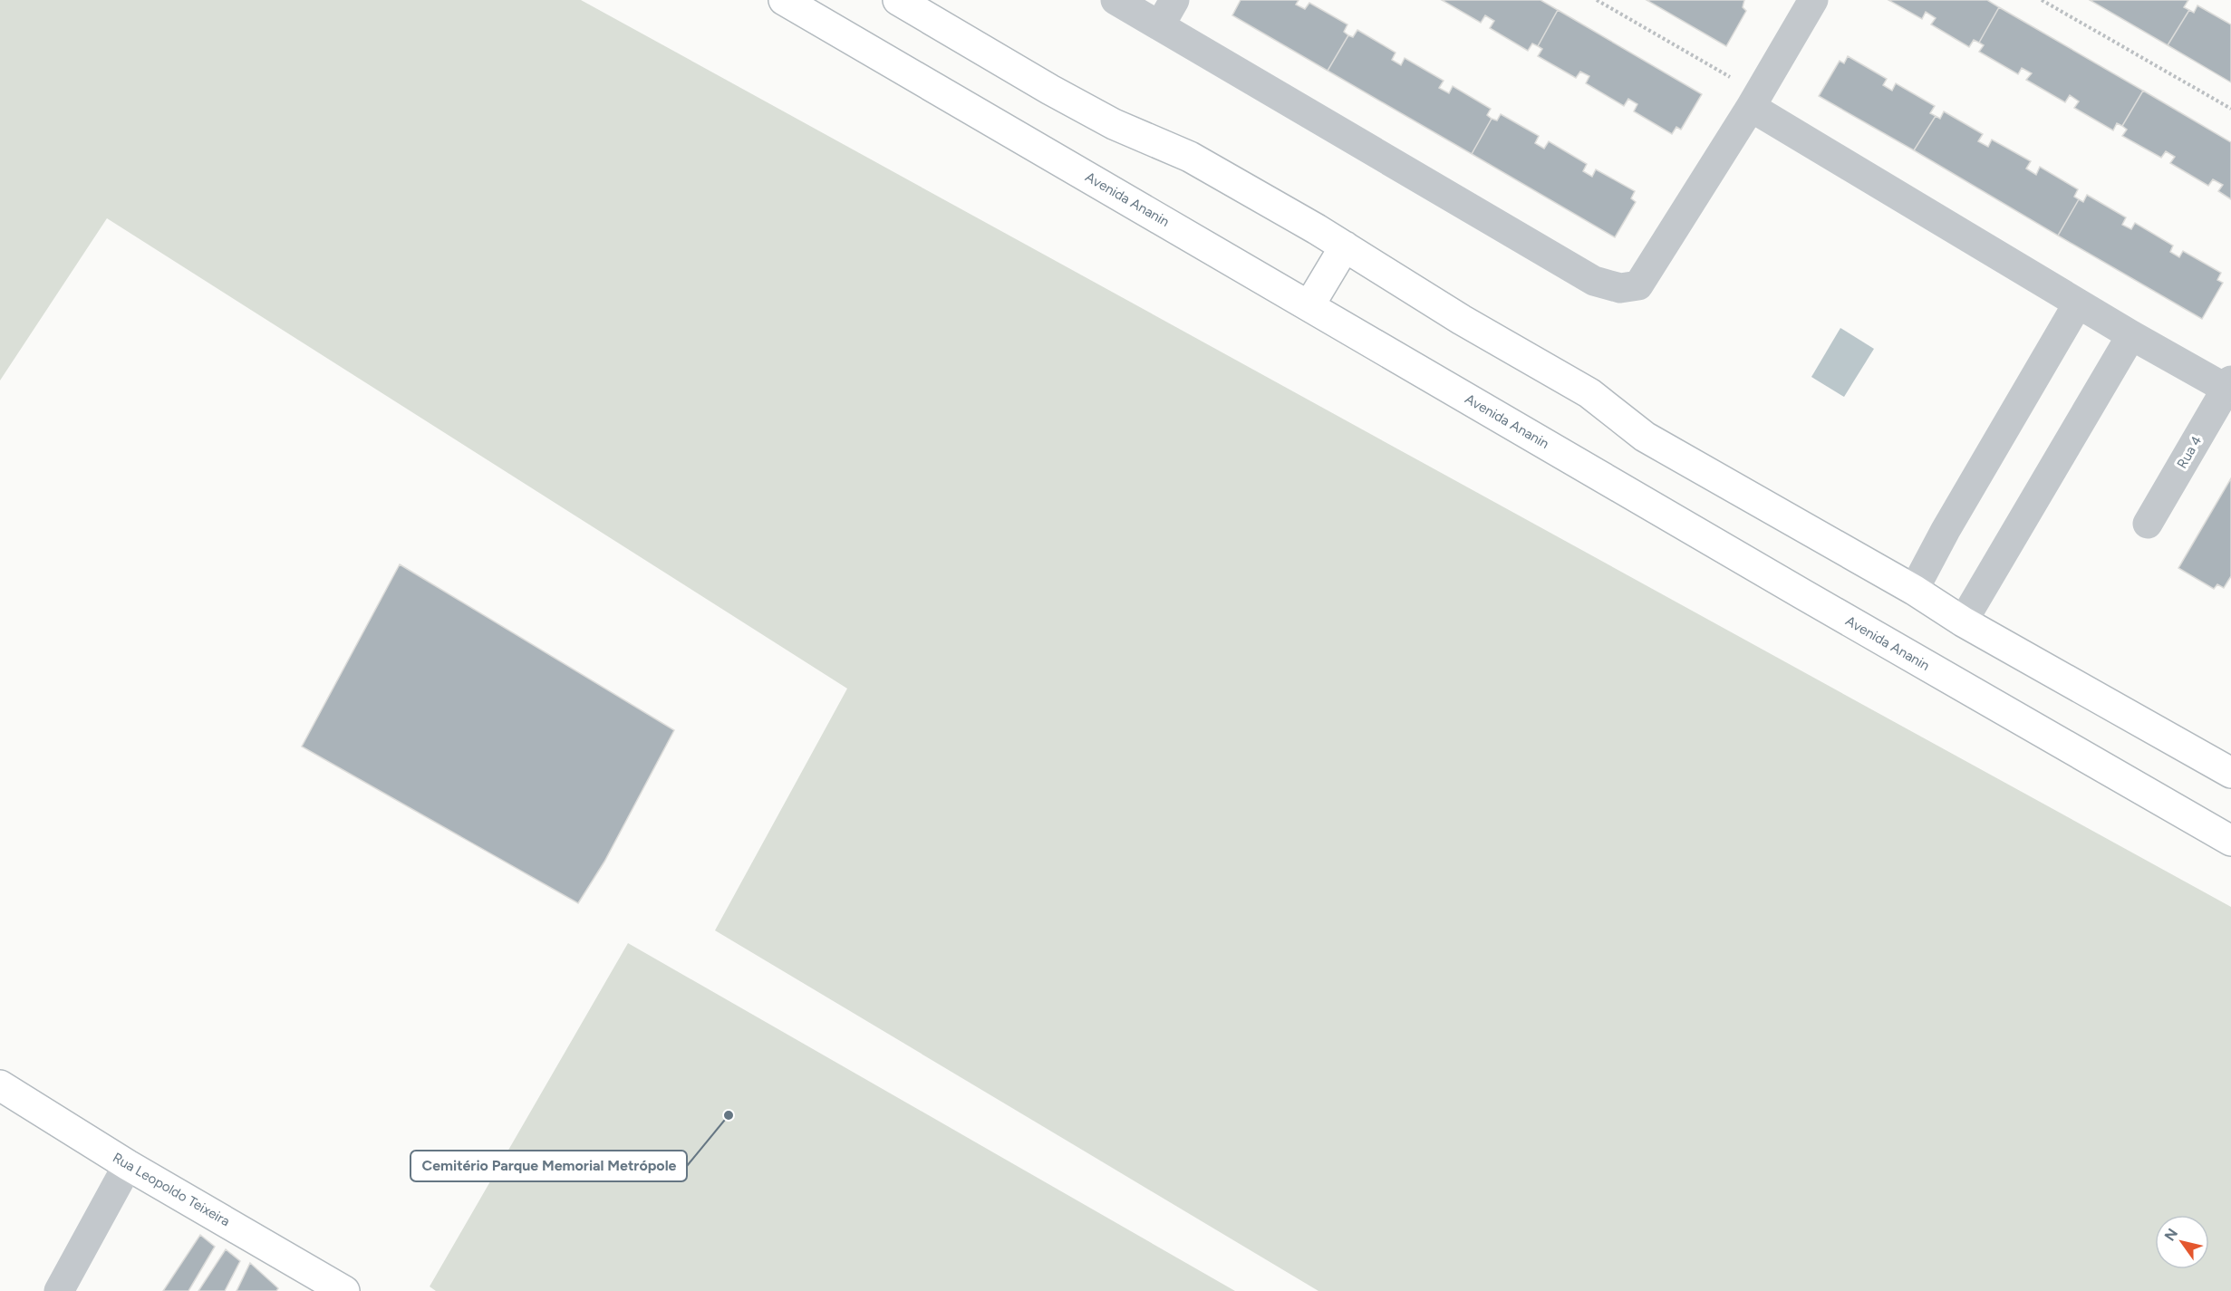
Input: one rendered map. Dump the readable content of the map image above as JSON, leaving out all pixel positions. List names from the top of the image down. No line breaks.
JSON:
{"streets":{"main road":["Avenida Ananin","Rua Leopoldo Teixeira"],"street":["Rua 4"]},"places":["Cemitério Parque Memorial Metrópole"],"north":"top left"}
